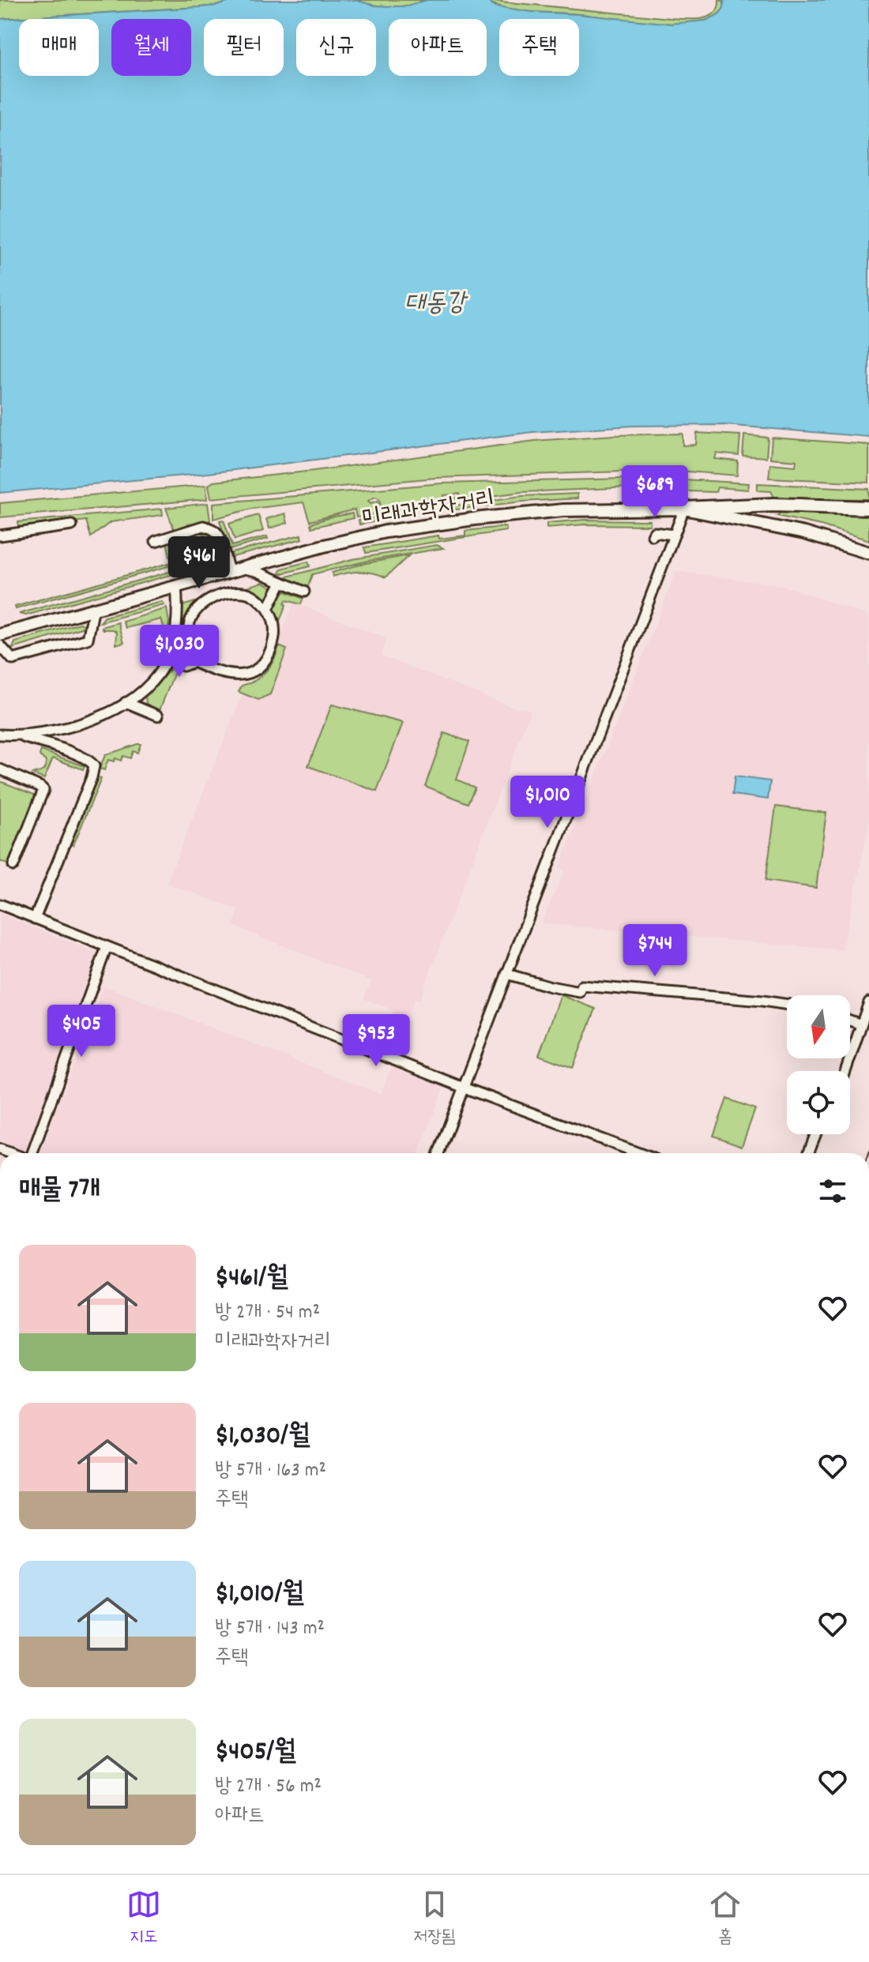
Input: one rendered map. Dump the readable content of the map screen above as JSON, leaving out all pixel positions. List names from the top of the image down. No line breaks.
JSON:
{"streets":{"main road":["미래과학자거리"]},"water":["대동강"],"north":"bottom","page":{"chip":["매매","월세","필터","신규","아파트","주택"],"price":["$689","$461","$1,030","$1,010","$744","$405","$953"],"heading":"매물 7개","list":[{"name":"$461/월","note":"방 2개 · 54 m² · 미래과학자거리"},{"name":"$1,030/월","note":"방 5개 · 163 m² · 주택"},{"name":"$1,010/월","note":"방 5개 · 143 m² · 주택"},{"name":"$405/월","note":"방 2개 · 56 m² · 아파트"}],"tabs":["지도","저장됨","홈"]}}
